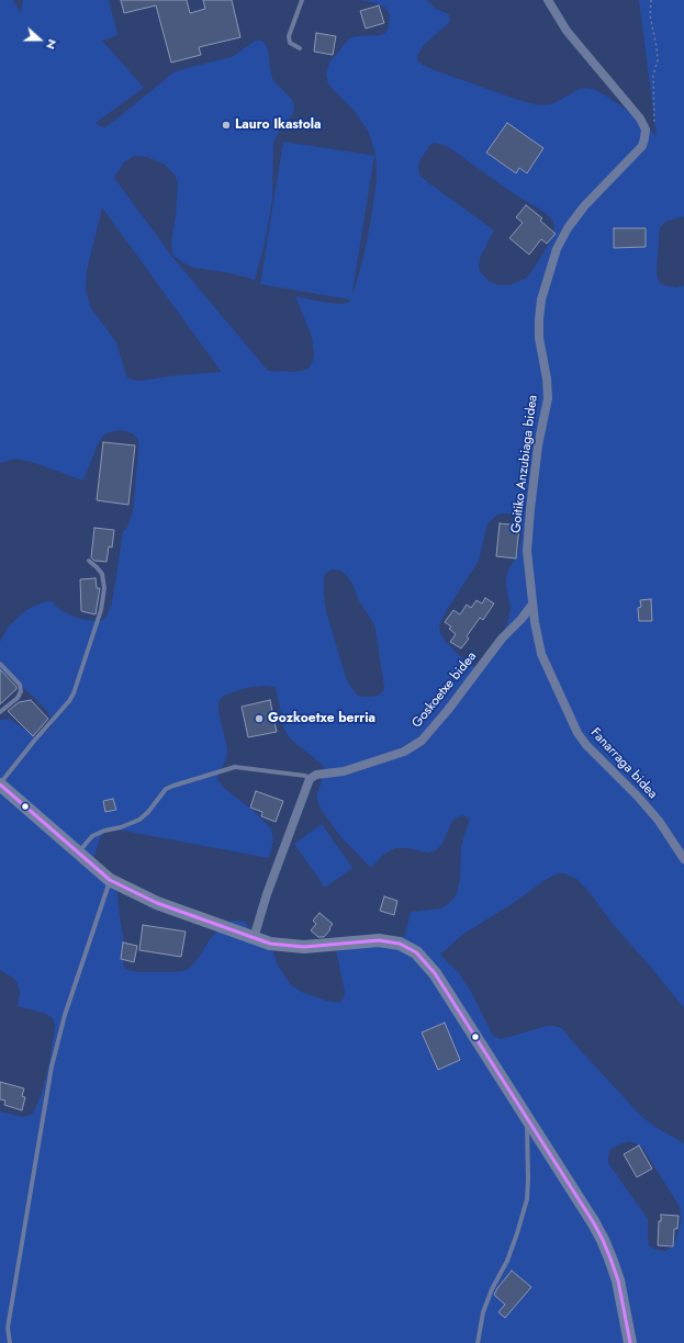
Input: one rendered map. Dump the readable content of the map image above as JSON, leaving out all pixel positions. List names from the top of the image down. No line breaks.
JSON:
{"streets":{"street":["Goitiko Anzubiaga bidea","Goskoetxe bidea","Fanarraga bidea"]},"crossings":[["Goitiko Anzubiaga bidea","Goskoetxe bidea"],["Goitiko Anzubiaga bidea","Fanarraga bidea"],["Goskoetxe bidea","Fanarraga bidea"]],"places":["Lauro Ikastola","Gozkoetxe berria"],"north":"right"}
